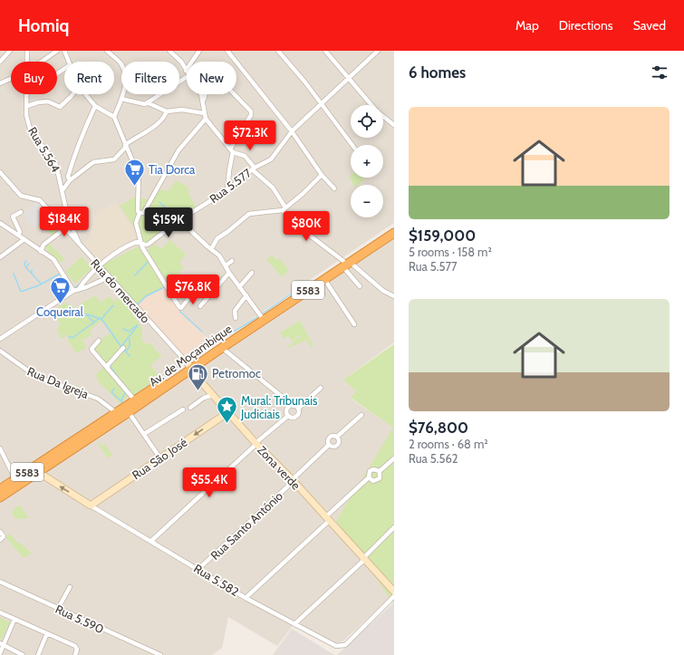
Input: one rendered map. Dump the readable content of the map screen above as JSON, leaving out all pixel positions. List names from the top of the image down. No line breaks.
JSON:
{"streets":{"highway":["5583","Av. de Moçambique"],"street":["Rua 5.564","Rua 5.577","Rua do mercado","Rua Da Igreja","Rua São José","Zona verde","Rua Santo António","Rua 5.582","Rua 5.590"]},"crossings":[["Rua 5.564","Rua do mercado"],["Rua 5.577","Rua do mercado"],["Rua do mercado","Av. de Moçambique"],["Av. de Moçambique","Rua Da Igreja"],["Rua São José","Zona verde"],["Rua São José","Rua 5.582"],["Zona verde","Rua Santo António"],["Rua Santo António","Rua 5.582"]],"places":{"supermarket":["Tia Dorca","Coqueiral"],"fuel station":["Petromoc"],"place":["Mural: Tribunais Judiciais"]},"page":{"header":"Homiq","nav":["Map","Directions","Saved"],"heading":"6 homes","chip":["Buy","Rent","Filters","New"],"list":[{"name":"$159,000","note":"5 rooms · 158 m² · Rua 5.577"},{"name":"$76,800","note":"2 rooms · 68 m² · Rua 5.562"}],"map_buttons":["+","−"],"price":["$72.3K","$184K","$159K","$80K","$76.8K","$55.4K"]}}
